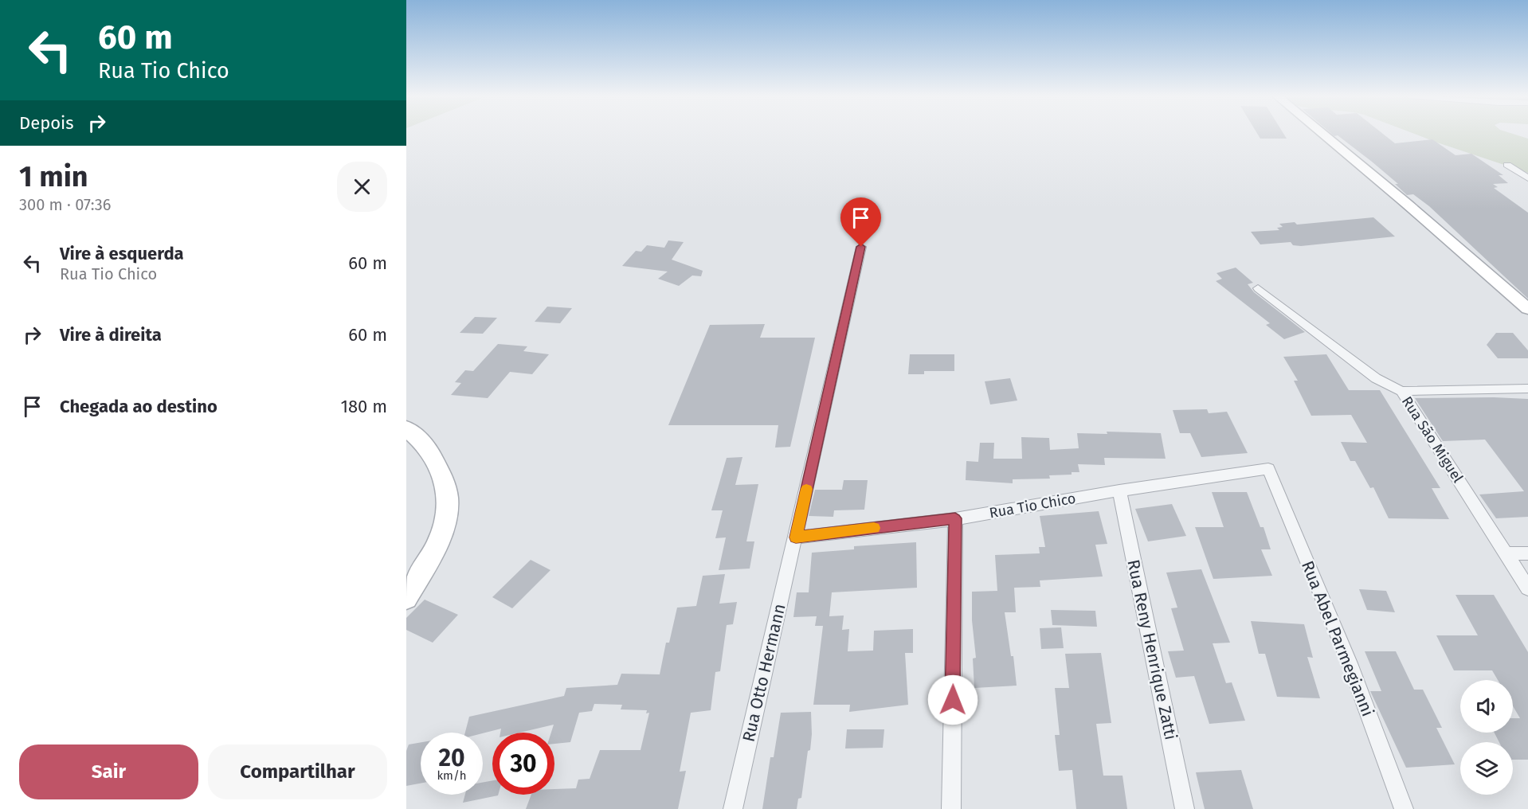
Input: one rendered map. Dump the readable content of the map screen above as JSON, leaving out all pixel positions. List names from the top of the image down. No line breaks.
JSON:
{"streets":{"street":["Rua São Miguel","Rua Tio Chico","Rua Abel Parmegianni","Rua Reny Henrique Zatti","Rua Otto Hermann"]},"crossings":[["Rua Tio Chico","Rua Abel Parmegianni"],["Rua Tio Chico","Rua Reny Henrique Zatti"],["Rua Tio Chico","Rua Otto Hermann"]],"page":{"turn":["60 m","Rua Tio Chico"],"then":"Depois","heading":["1 min","300 m · 07:36"],"list":[{"name":"Vire à esquerda","note":"Rua Tio Chico","value":"60 m"},{"name":"Vire à direita","value":"60 m"},{"name":"Chegada ao destino","value":"180 m"}],"speed":"20 km/h","limit":"30","buttons":["Sair","Compartilhar"]}}
